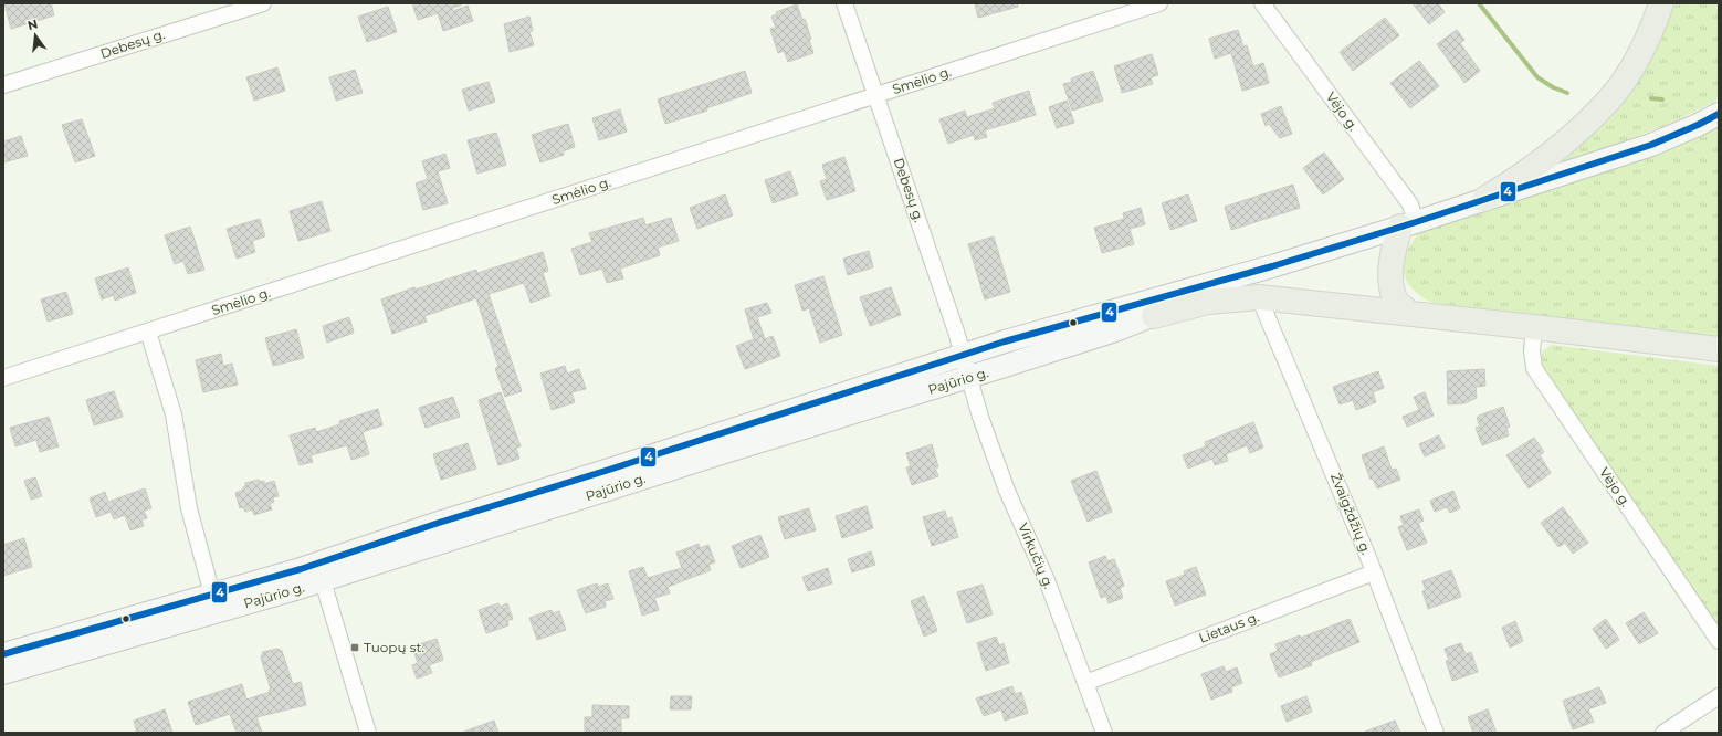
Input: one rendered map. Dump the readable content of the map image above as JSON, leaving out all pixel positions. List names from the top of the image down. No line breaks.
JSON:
{"streets":{"main road":["Pajūrio g."],"street":["Debesų g.","Smėlio g.","Vėjo g.","Žvaigždžių g.","Virkučių g.","Lietaus g."]},"crossings":[["Debesų g.","Smėlio g."],["Debesų g.","Pajūrio g."],["Debesų g.","Virkučių g."],["Vėjo g.","Pajūrio g."],["Pajūrio g.","Virkučių g."],["Žvaigždžių g.","Lietaus g."],["Virkučių g.","Lietaus g."]],"places":{"transit":["Tuopų st."]},"lines":["transit line 4"],"north":"top"}
